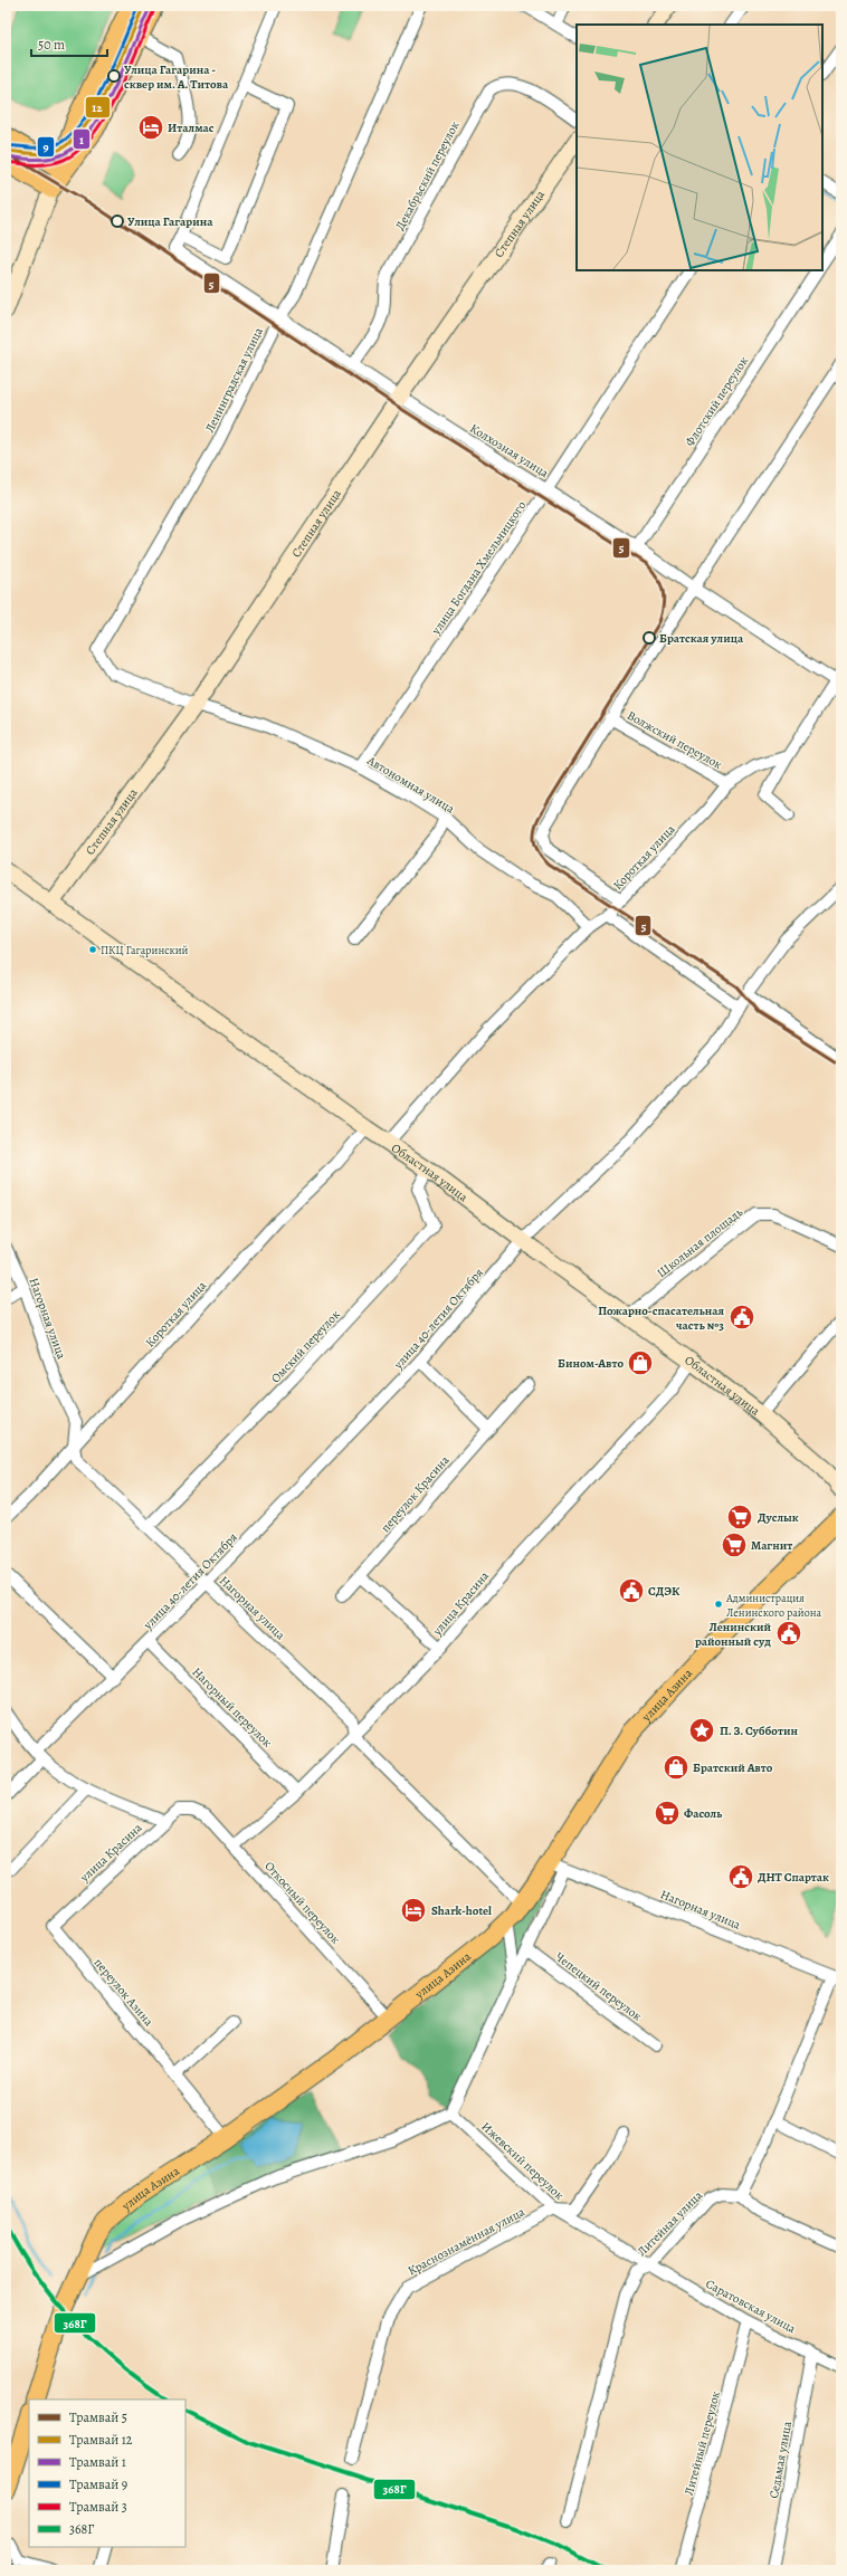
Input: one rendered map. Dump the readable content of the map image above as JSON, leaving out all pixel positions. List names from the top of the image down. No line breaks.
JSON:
{"streets":{"main road":["Степная улица","Областная улица","улица Азина"],"street":["Декабрьский переулок","Ленинградская улица","Флотский переулок","Колхозная улица","улица Богдана Хмельницкого","Волжский переулок","Автономная улица","Короткая улица","Школьная площадь","Нагорная улица","улица 40-летия Октября","Омский переулок","переулок Красина","улица Красина","Нагорный переулок","Откосный переулок","Чепецкий переулок","переулок Азина","Ижевский переулок","Литейная улица","Краснознамённая улица","Саратовская улица","Литейный переулок","Седьмая улица"]},"crossings":[["Декабрьский переулок","Колхозная улица"],["Степная улица","Ленинградская улица"],["Степная улица","Колхозная улица"],["Степная улица","Автономная улица"],["Степная улица","Областная улица"],["Ленинградская улица","Колхозная улица"],["Ленинградская улица","Автономная улица"],["Флотский переулок","Колхозная улица"],["Колхозная улица","улица Богдана Хмельницкого"],["улица Богдана Хмельницкого","Автономная улица"],["Волжский переулок","Короткая улица"],["Автономная улица","Короткая улица"],["Короткая улица","Областная улица"],["Короткая улица","Нагорная улица"],["Областная улица","Школьная площадь"],["Областная улица","улица 40-летия Октября"],["Областная улица","Омский переулок"],["Областная улица","улица Красина"],["Нагорная улица","улица 40-летия Октября"],["Нагорная улица","Омский переулок"],["Нагорная улица","улица Красина"],["Нагорная улица","улица Азина"],["улица 40-летия Октября","Нагорный переулок"],["улица Красина","Нагорный переулок"],["улица Красина","Откосный переулок"],["улица Красина","переулок Азина"],["улица Азина","Откосный переулок"],["улица Азина","переулок Азина"],["Ижевский переулок","Литейная улица"],["Ижевский переулок","Краснознамённая улица"],["Ижевский переулок","Саратовская улица"],["Литейная улица","Саратовская улица"],["Саратовская улица","Литейный переулок"],["Саратовская улица","Седьмая улица"]],"places":{"other":["Улица Гагарина - сквер им. А. Титова","Улица Гагарина","Братская улица","ПКЦ Гагаринский","Администрация Ленинского района"],"hotel":["Италмас","Shark-hotel"],"public building":["Пожарно-спасательная часть №3","СДЭК","Ленинский районный суд","ДНТ Спартак"],"shop":["Бином-Авто","Братский Авто"],"supermarket":["Дуслык","Магнит","Фасоль"],"place":["П. З. Субботин"]},"lines":["tram line 12","tram line 9","tram line 1","tram line 3","tram line 5","transit line 368Г"],"legend":["Трамвай 5","Трамвай 12","Трамвай 1","Трамвай 9","Трамвай 3","368Г"],"scale_bar":"50 m"}
